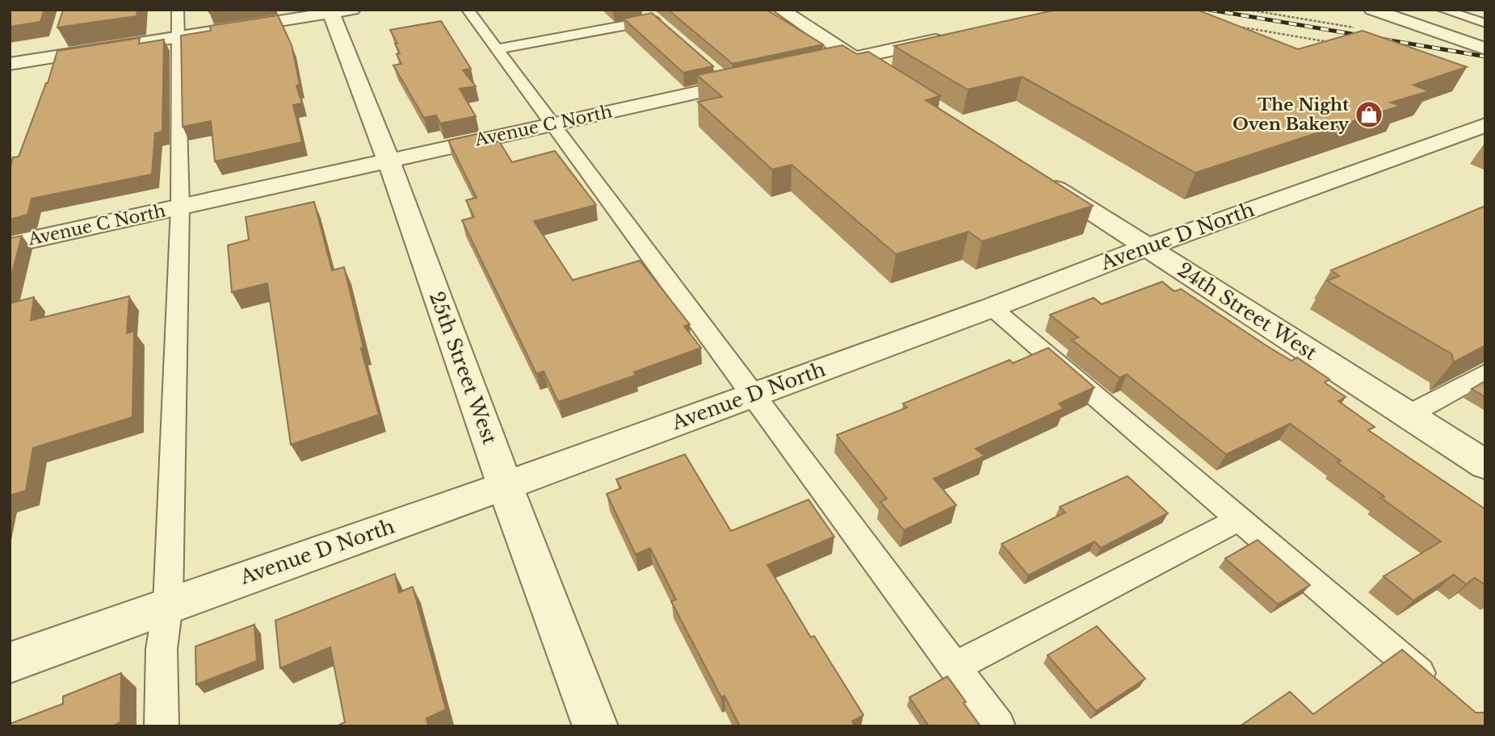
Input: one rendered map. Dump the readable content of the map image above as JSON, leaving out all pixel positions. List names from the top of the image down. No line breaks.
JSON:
{"streets":{"street":["Avenue C North","Avenue D North","24th Street West","25th Street West"]},"crossings":[["Avenue C North","25th Street West"],["Avenue D North","24th Street West"],["Avenue D North","25th Street West"]],"places":{"shop":["The Night Oven Bakery"]}}
